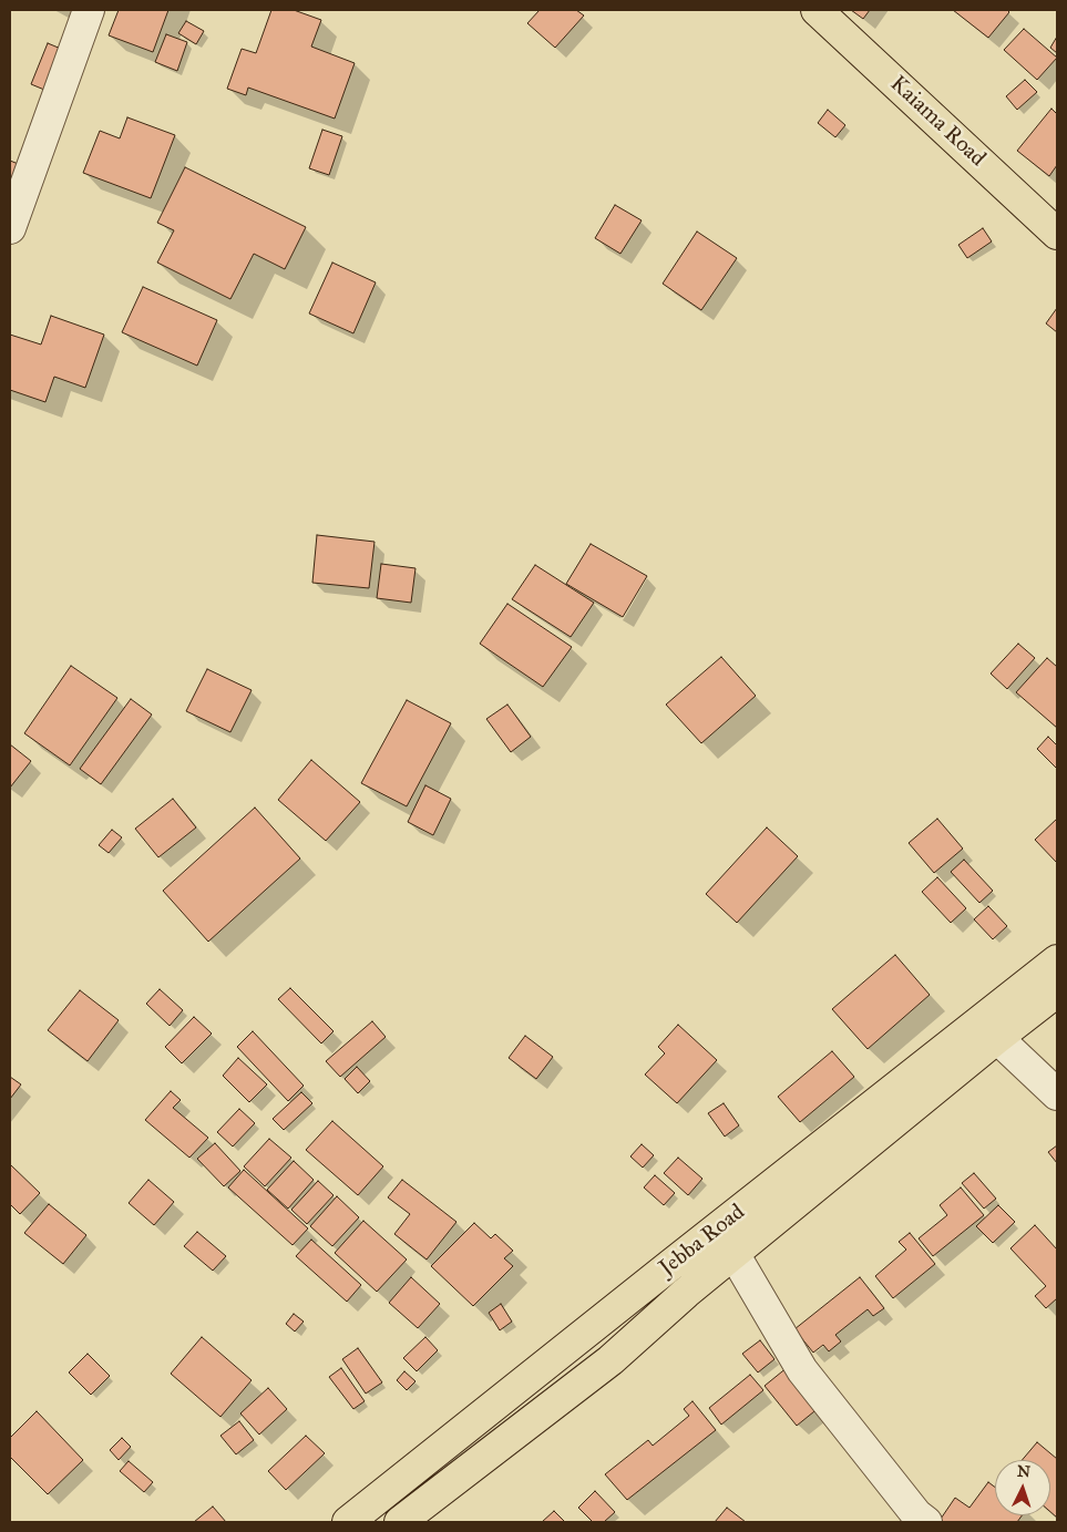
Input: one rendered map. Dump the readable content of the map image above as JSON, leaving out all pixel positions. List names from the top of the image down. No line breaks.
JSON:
{"streets":{"highway":["Kaiama Road","Jebba Road"]},"north":"top"}
